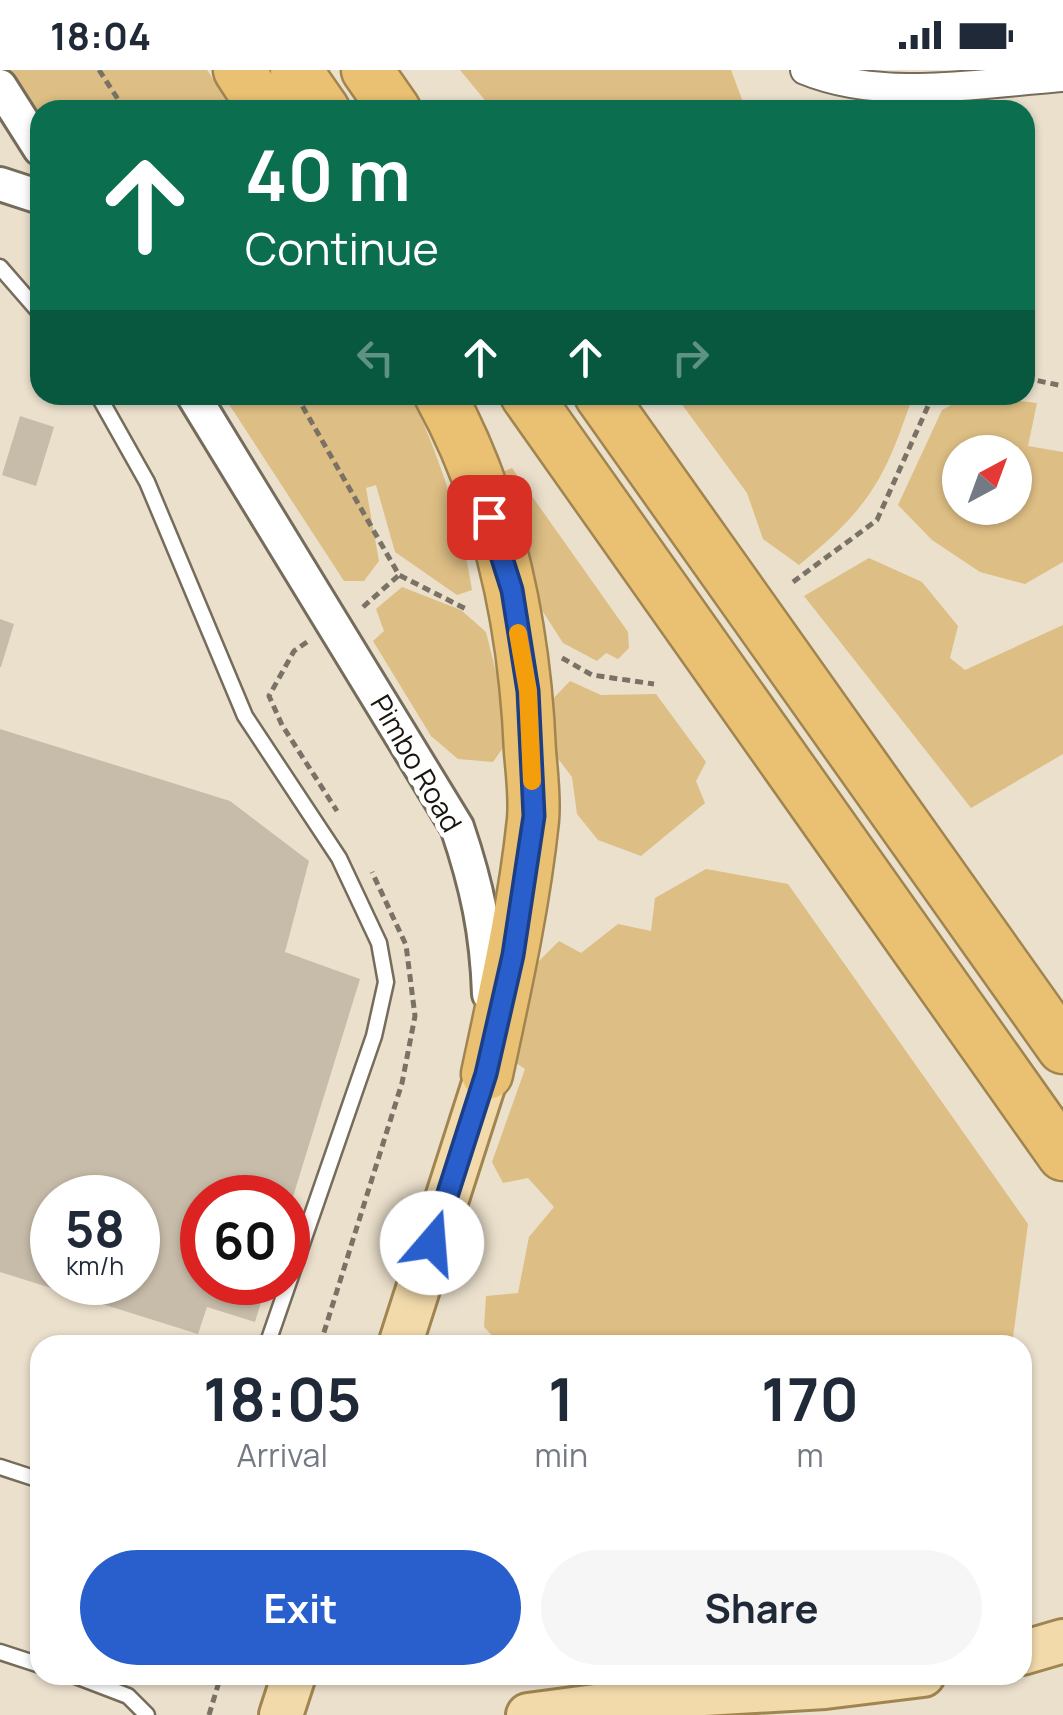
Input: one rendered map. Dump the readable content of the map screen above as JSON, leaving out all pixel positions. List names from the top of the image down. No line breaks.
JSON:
{"streets":{"main road":["Pimbo Road"]},"north":"top right","page":{"status":"18:04","turn":["40 m","Continue"],"speed":"58 km/h","limit":"60","eta":["18:05","Arrival","1","min","170","m"],"buttons":["Exit","Share"]}}
